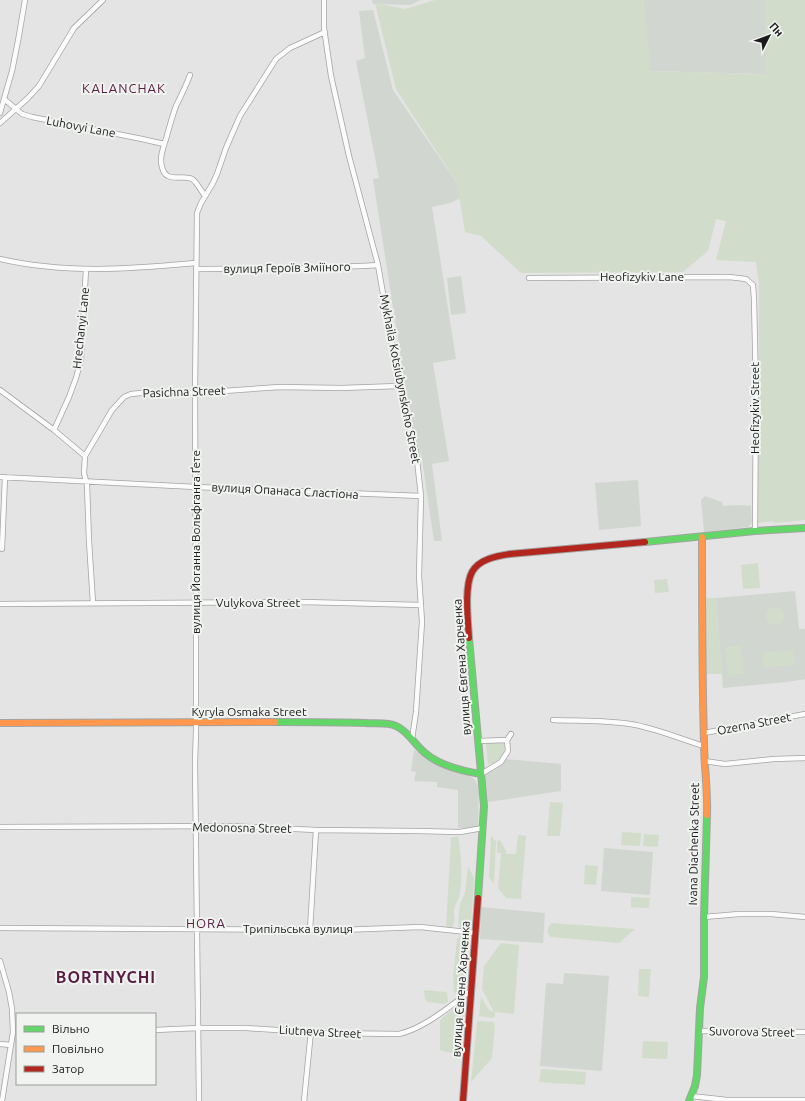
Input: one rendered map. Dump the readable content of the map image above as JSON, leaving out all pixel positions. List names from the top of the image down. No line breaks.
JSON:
{"streets":{"street":["Luhovyi Lane","вулиця Героїв Зміїного","Heofizykiv Lane","Hrechanyi Lane","Mykhaila Kotsiubynskoho Street","Pasichna Street","Heofizykiv Street","вулиця Опанаса Сластіона","вулиця Йоганна Вольфганга Ґете","Vulykova Street","вулиця Євгена Харченка","Kyryla Osmaka Street","Ozerna Street","Medonosna Street","Ivana Diachenka Street","Трипільська вулиця","Liutneva Street","Suvorova Street"]},"crossings":[["вулиця Героїв Зміїного","Mykhaila Kotsiubynskoho Street"],["вулиця Героїв Зміїного","вулиця Йоганна Вольфганга Ґете"],["Heofizykiv Lane","Heofizykiv Street"],["Mykhaila Kotsiubynskoho Street","Pasichna Street"],["Mykhaila Kotsiubynskoho Street","вулиця Опанаса Сластіона"],["Mykhaila Kotsiubynskoho Street","вулиця Йоганна Вольфганга Ґете"],["Mykhaila Kotsiubynskoho Street","Vulykova Street"],["Mykhaila Kotsiubynskoho Street","Kyryla Osmaka Street"],["Pasichna Street","вулиця Йоганна Вольфганга Ґете"],["Heofizykiv Street","вулиця Євгена Харченка"],["вулиця Опанаса Сластіона","вулиця Йоганна Вольфганга Ґете"],["вулиця Йоганна Вольфганга Ґете","Vulykova Street"],["вулиця Йоганна Вольфганга Ґете","Kyryla Osmaka Street"],["вулиця Йоганна Вольфганга Ґете","Medonosna Street"],["вулиця Йоганна Вольфганга Ґете","Трипільська вулиця"],["вулиця Йоганна Вольфганга Ґете","Liutneva Street"],["вулиця Євгена Харченка","Kyryla Osmaka Street"],["вулиця Євгена Харченка","Medonosna Street"],["вулиця Євгена Харченка","Ivana Diachenka Street"],["вулиця Євгена Харченка","Трипільська вулиця"],["вулиця Євгена Харченка","Liutneva Street"],["Ozerna Street","Ivana Diachenka Street"],["Ivana Diachenka Street","Suvorova Street"]],"districts":["KALANCHAK","HORA","BORTNYCHI"],"legend":["Вільно","Повільно","Затор"],"north":"top right"}
